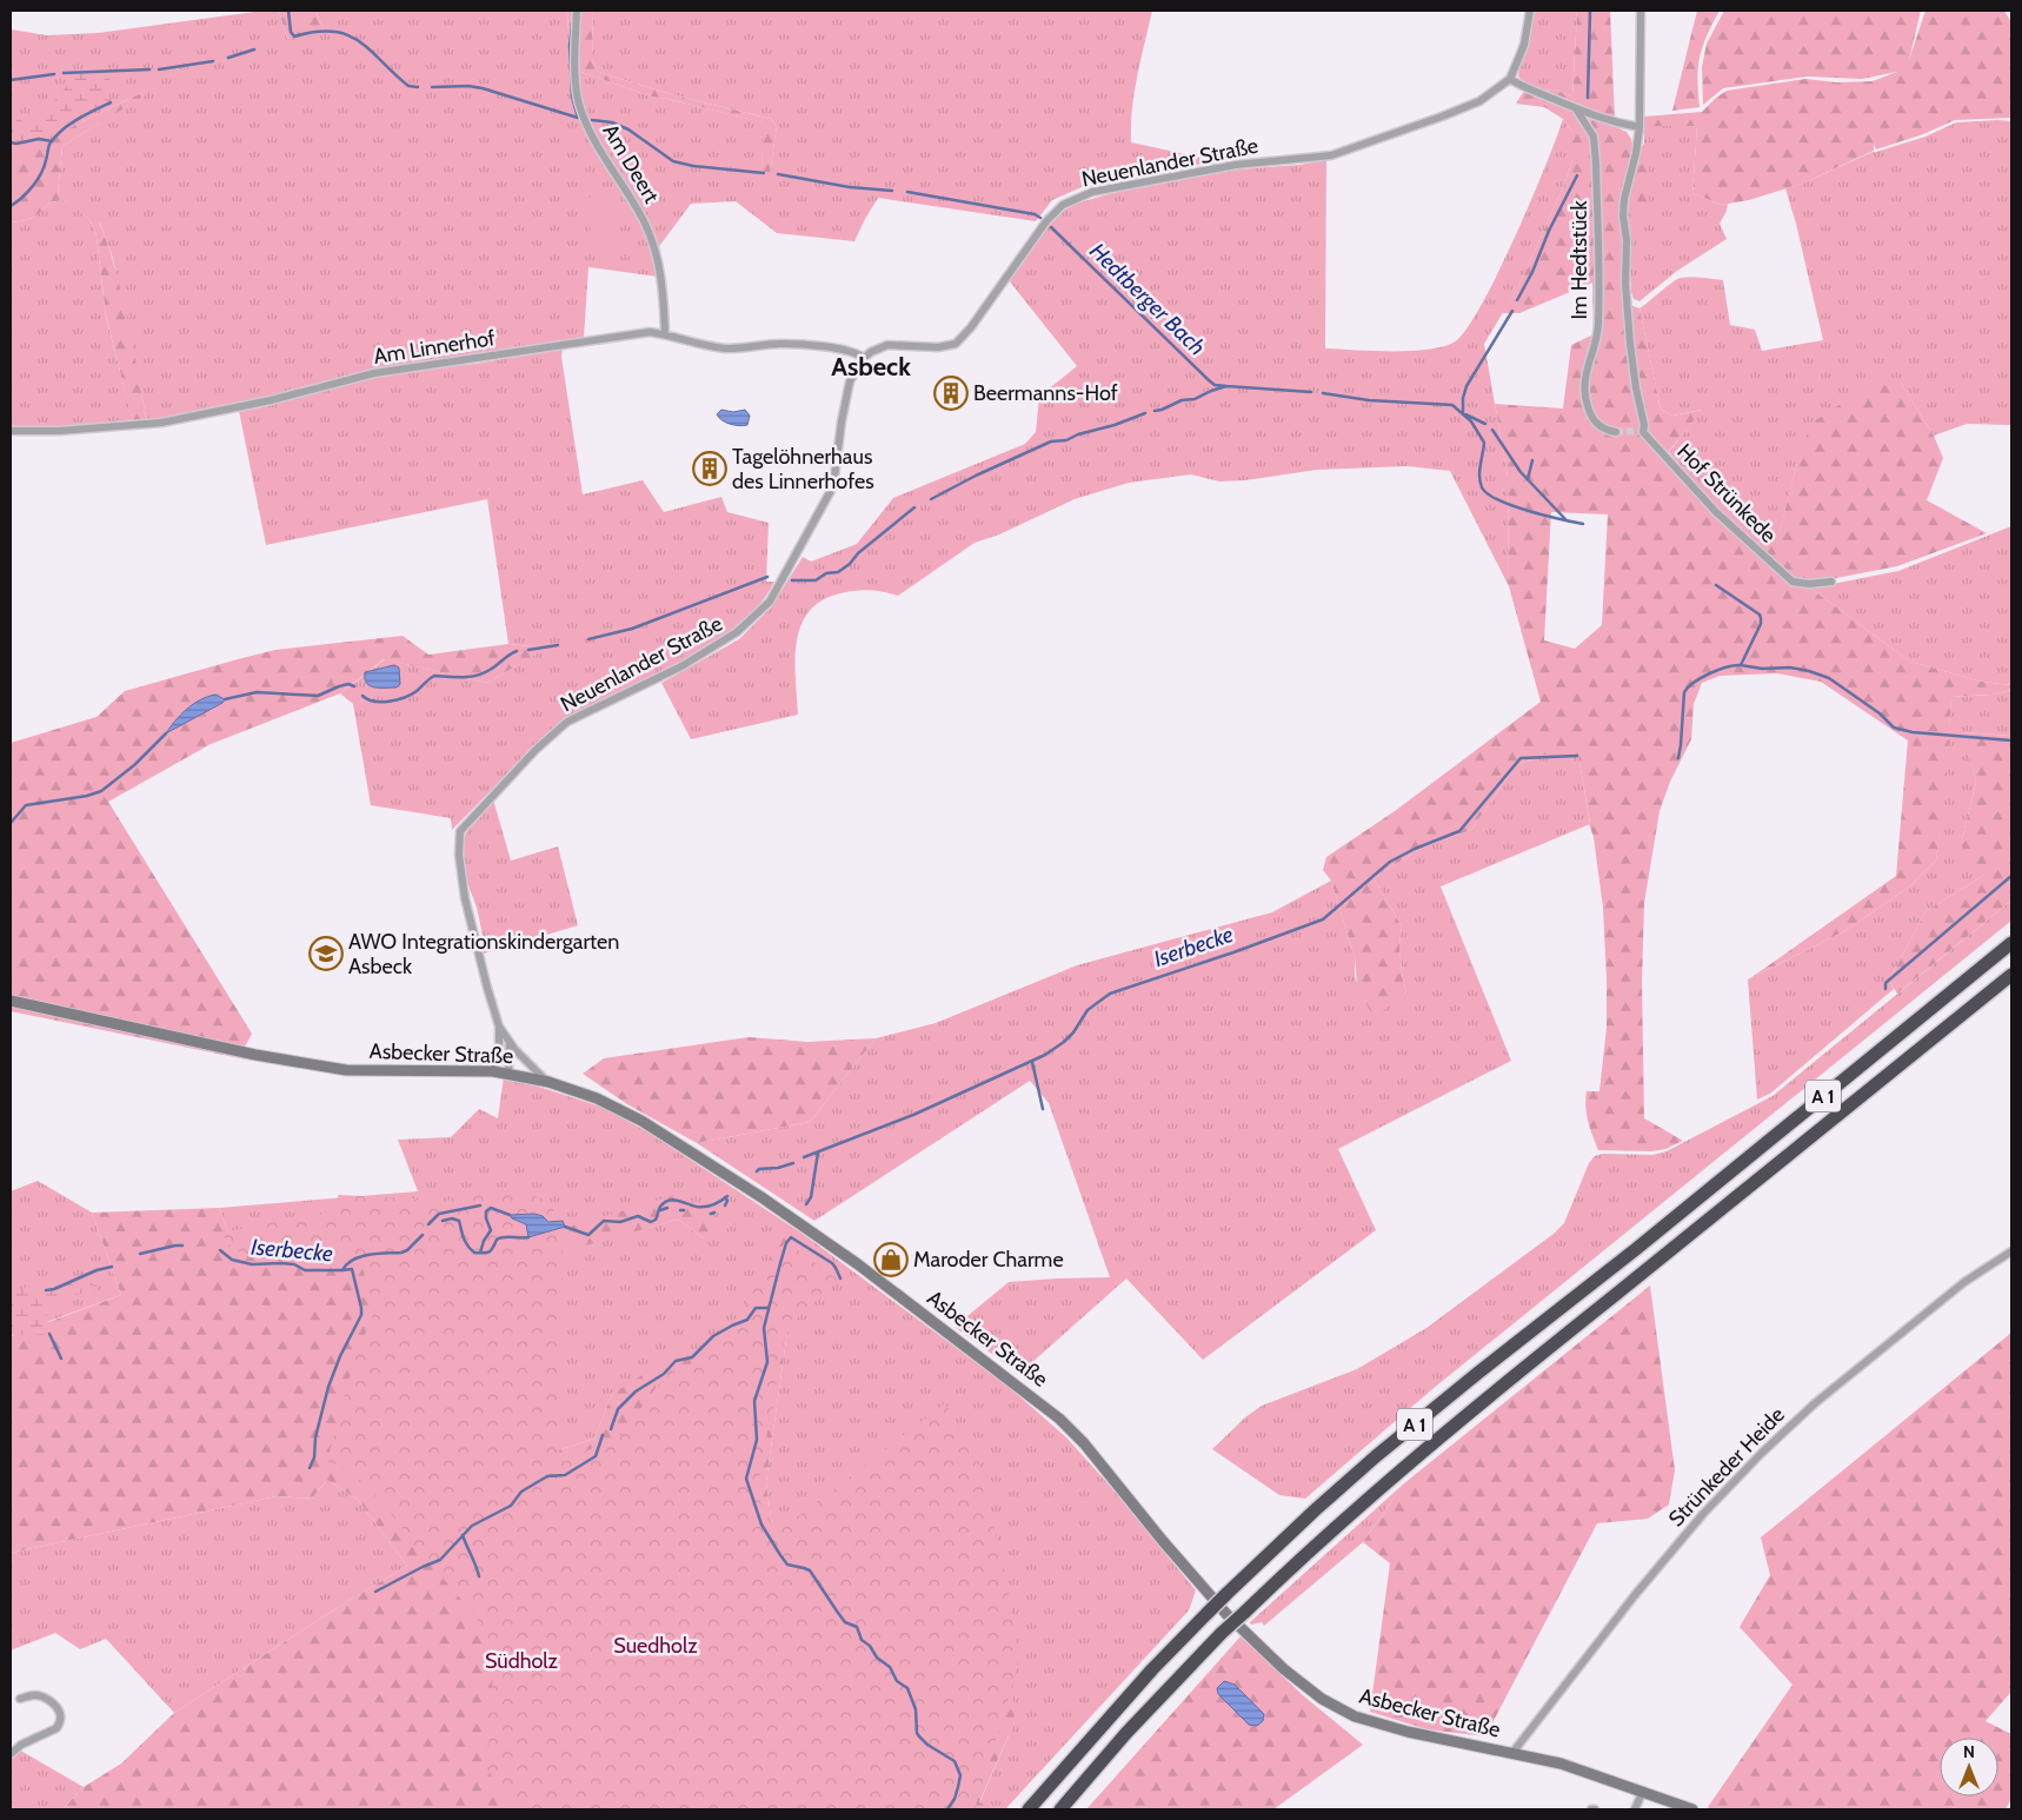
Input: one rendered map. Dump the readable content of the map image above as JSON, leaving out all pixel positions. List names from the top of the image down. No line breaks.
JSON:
{"streets":{"highway":["A 1"],"main road":["Asbecker Straße"],"street":["Neuenlander Straße","Am Deert","Im Hedtstück","Am Linnerhof","Hof Strünkede","Strünkeder Heide"]},"crossings":[["Neuenlander Straße","Am Linnerhof"],["Neuenlander Straße","Asbecker Straße"],["Am Deert","Am Linnerhof"],["Asbecker Straße","Strünkeder Heide"]],"districts":["Asbeck"],"water":["Hedtberger Bach","Iserbecke"],"parks":["Suedholz","Südholz"],"places":{"building":["Beermanns-Hof","Tagelöhnerhaus des Linnerhofes"],"school or university":["AWO Integrationskindergarten Asbeck"],"shop":["Maroder Charme"]},"north":"top"}
